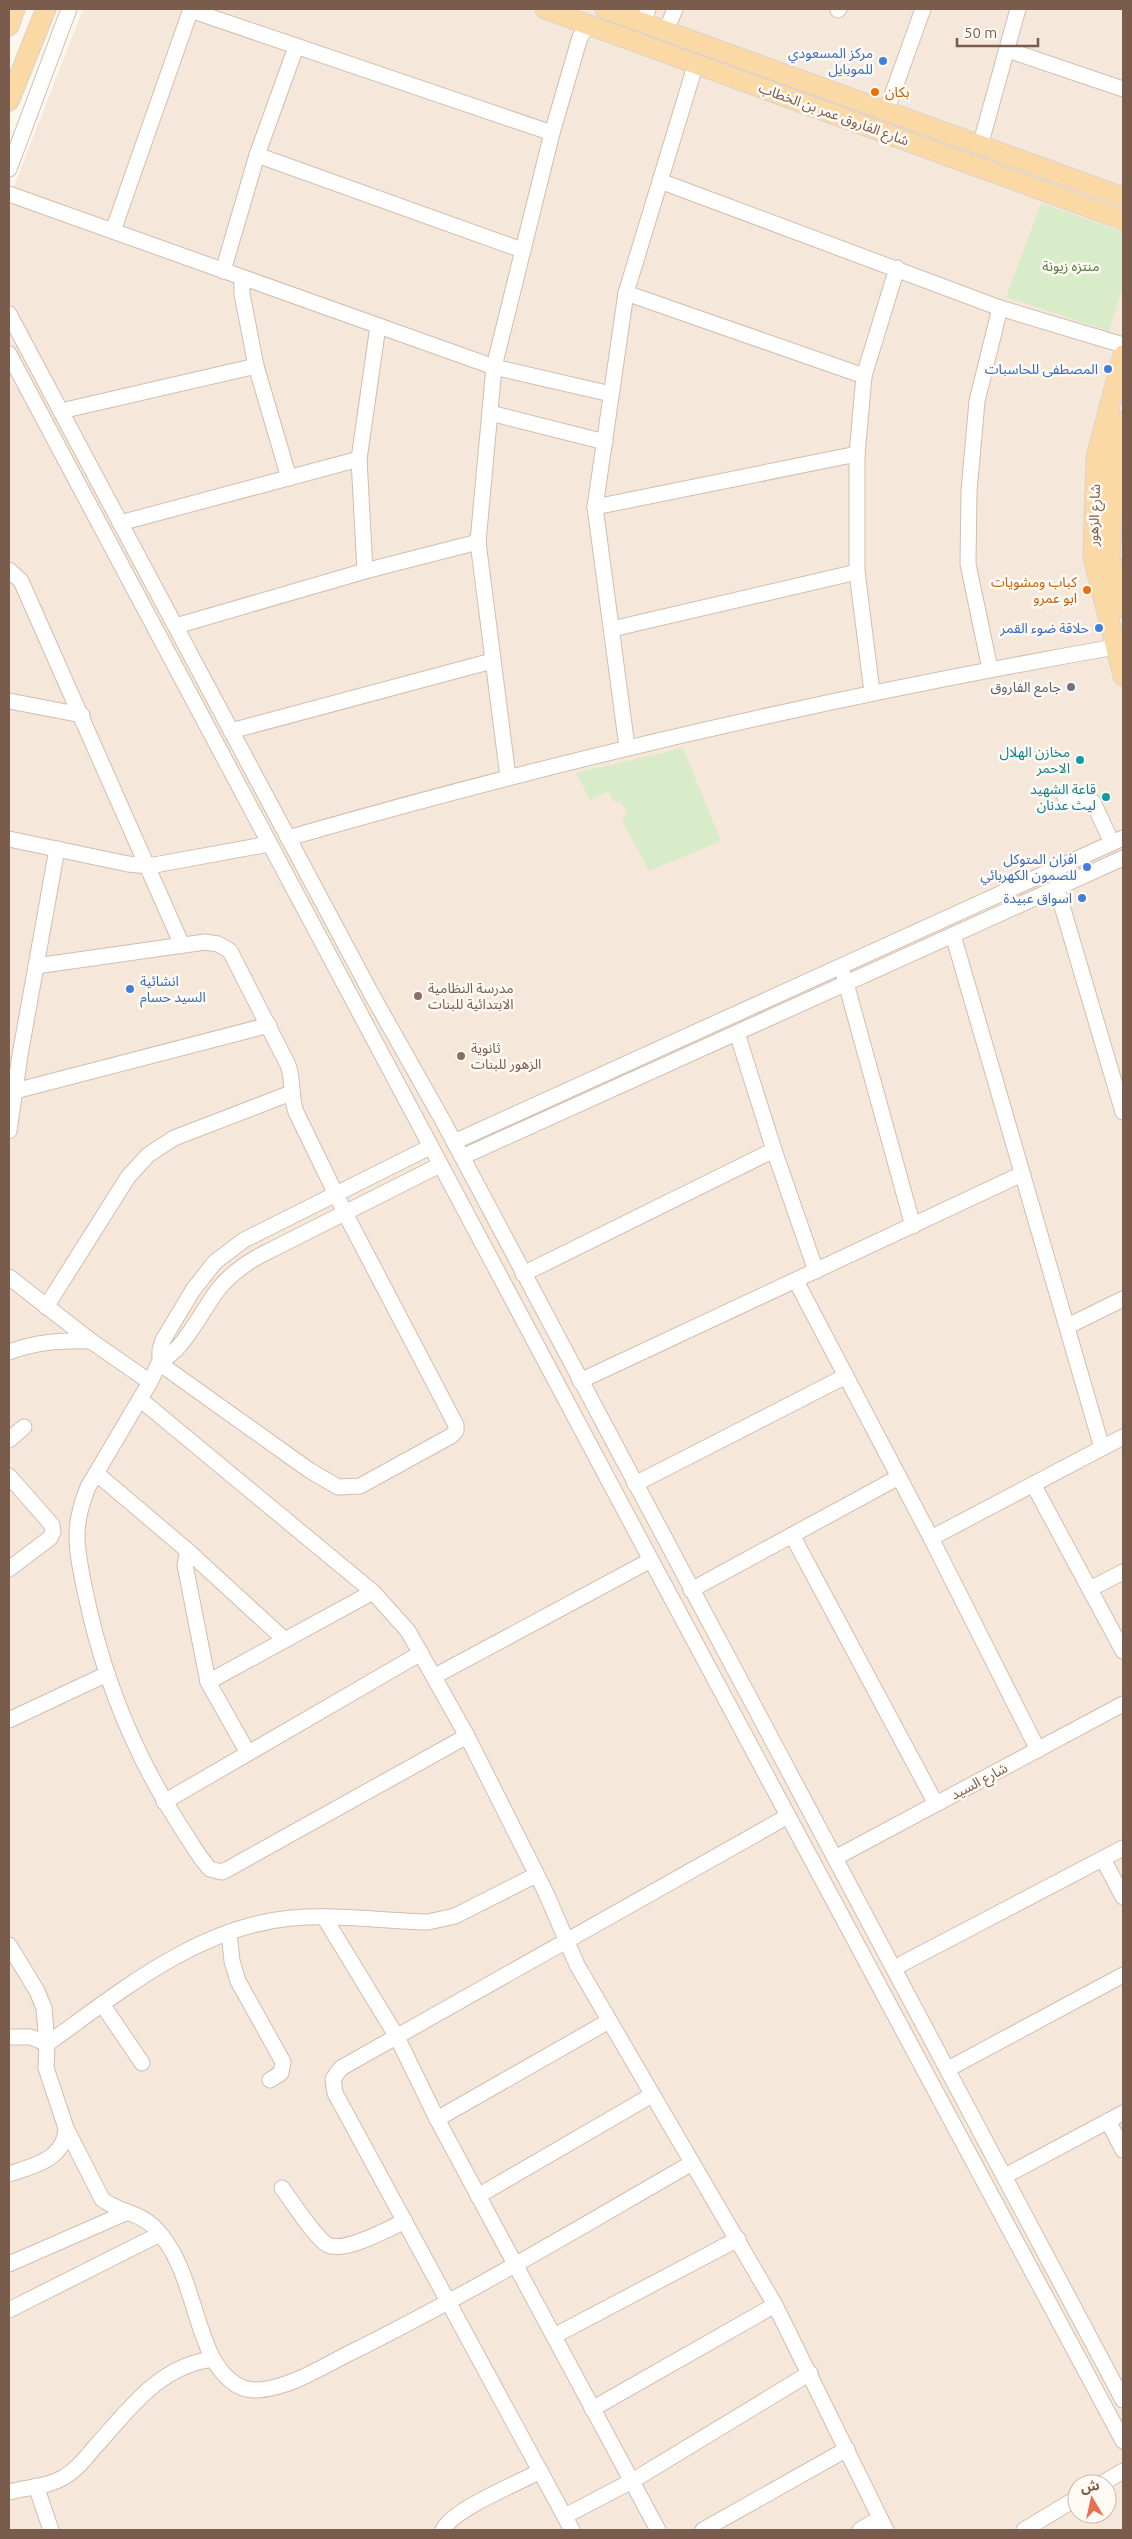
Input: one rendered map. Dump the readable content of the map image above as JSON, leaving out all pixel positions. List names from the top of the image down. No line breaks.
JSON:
{"streets":{"main road":["شارع الفاروق عمر بن الخطاب","شارع الزهور"],"street":["شارع السيد"]},"parks":["منتزه زيونة"],"places":["مركز المسعودي للموبايل","بكان","المصطفى للحاسبات","كباب ومشويات ابو عمرو","حلاقة ضوء القمر","جامع الفاروق","مخازن الهلال الاحمر","قاعة الشهيد ليث عدنان","افران المتوكل للصمون الكهربائي","اسواق عبيدة","انشائية السيد حسام","مدرسة النظامية الابتدائية للبنات","ثانوية الزهور للبنات"],"scale_bar":"50 m","north":"top"}
